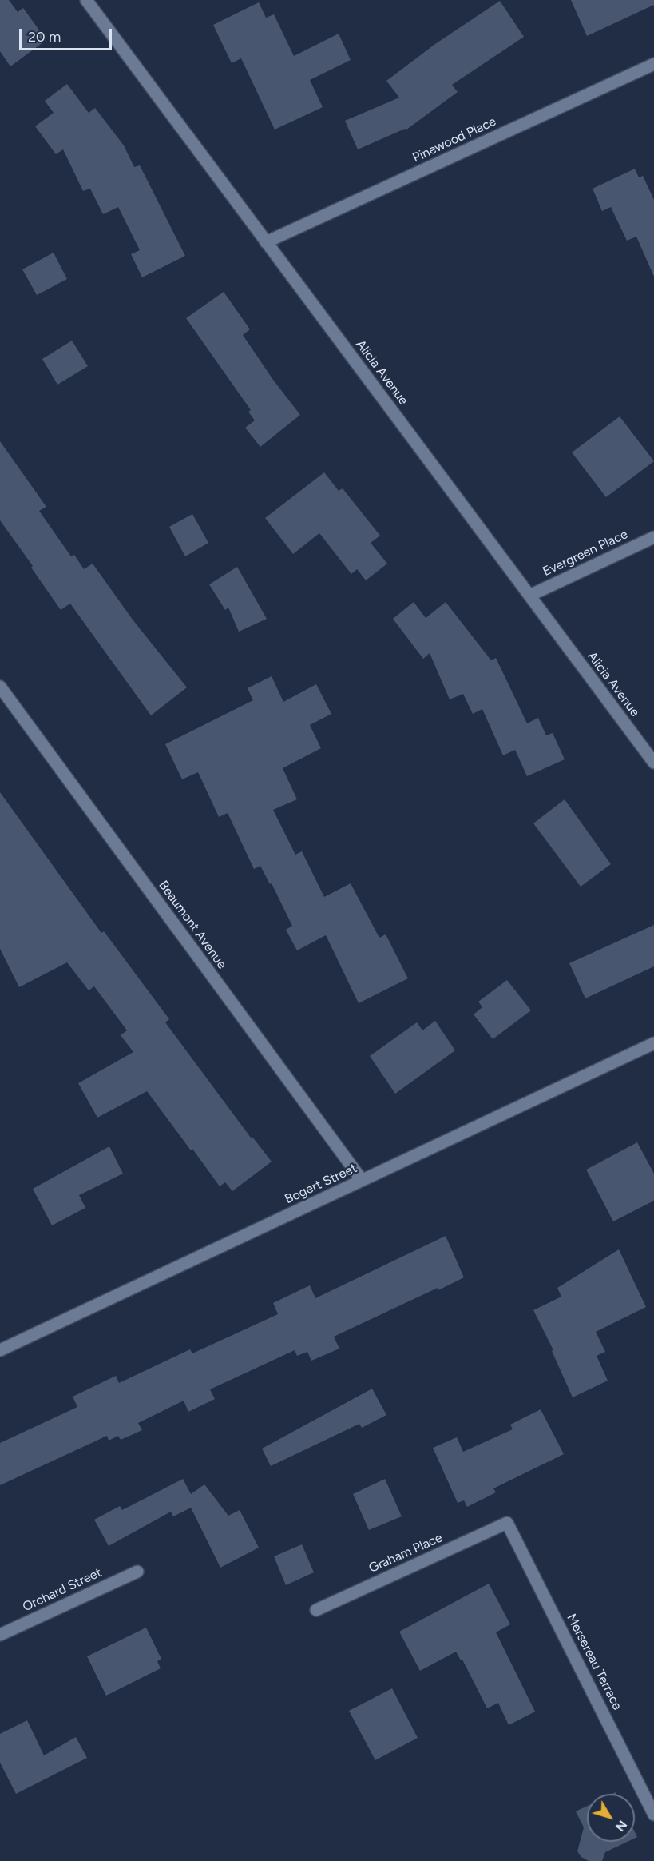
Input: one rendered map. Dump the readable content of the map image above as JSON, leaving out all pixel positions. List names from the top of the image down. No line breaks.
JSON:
{"streets":{"street":["Pinewood Place","Alicia Avenue","Evergreen Place","Beaumont Avenue","Bogert Street","Graham Place","Orchard Street","Mersereau Terrace"]},"crossings":[["Pinewood Place","Alicia Avenue"],["Alicia Avenue","Evergreen Place"],["Beaumont Avenue","Bogert Street"],["Graham Place","Mersereau Terrace"]],"scale_bar":"20 m","north":"bottom right"}
